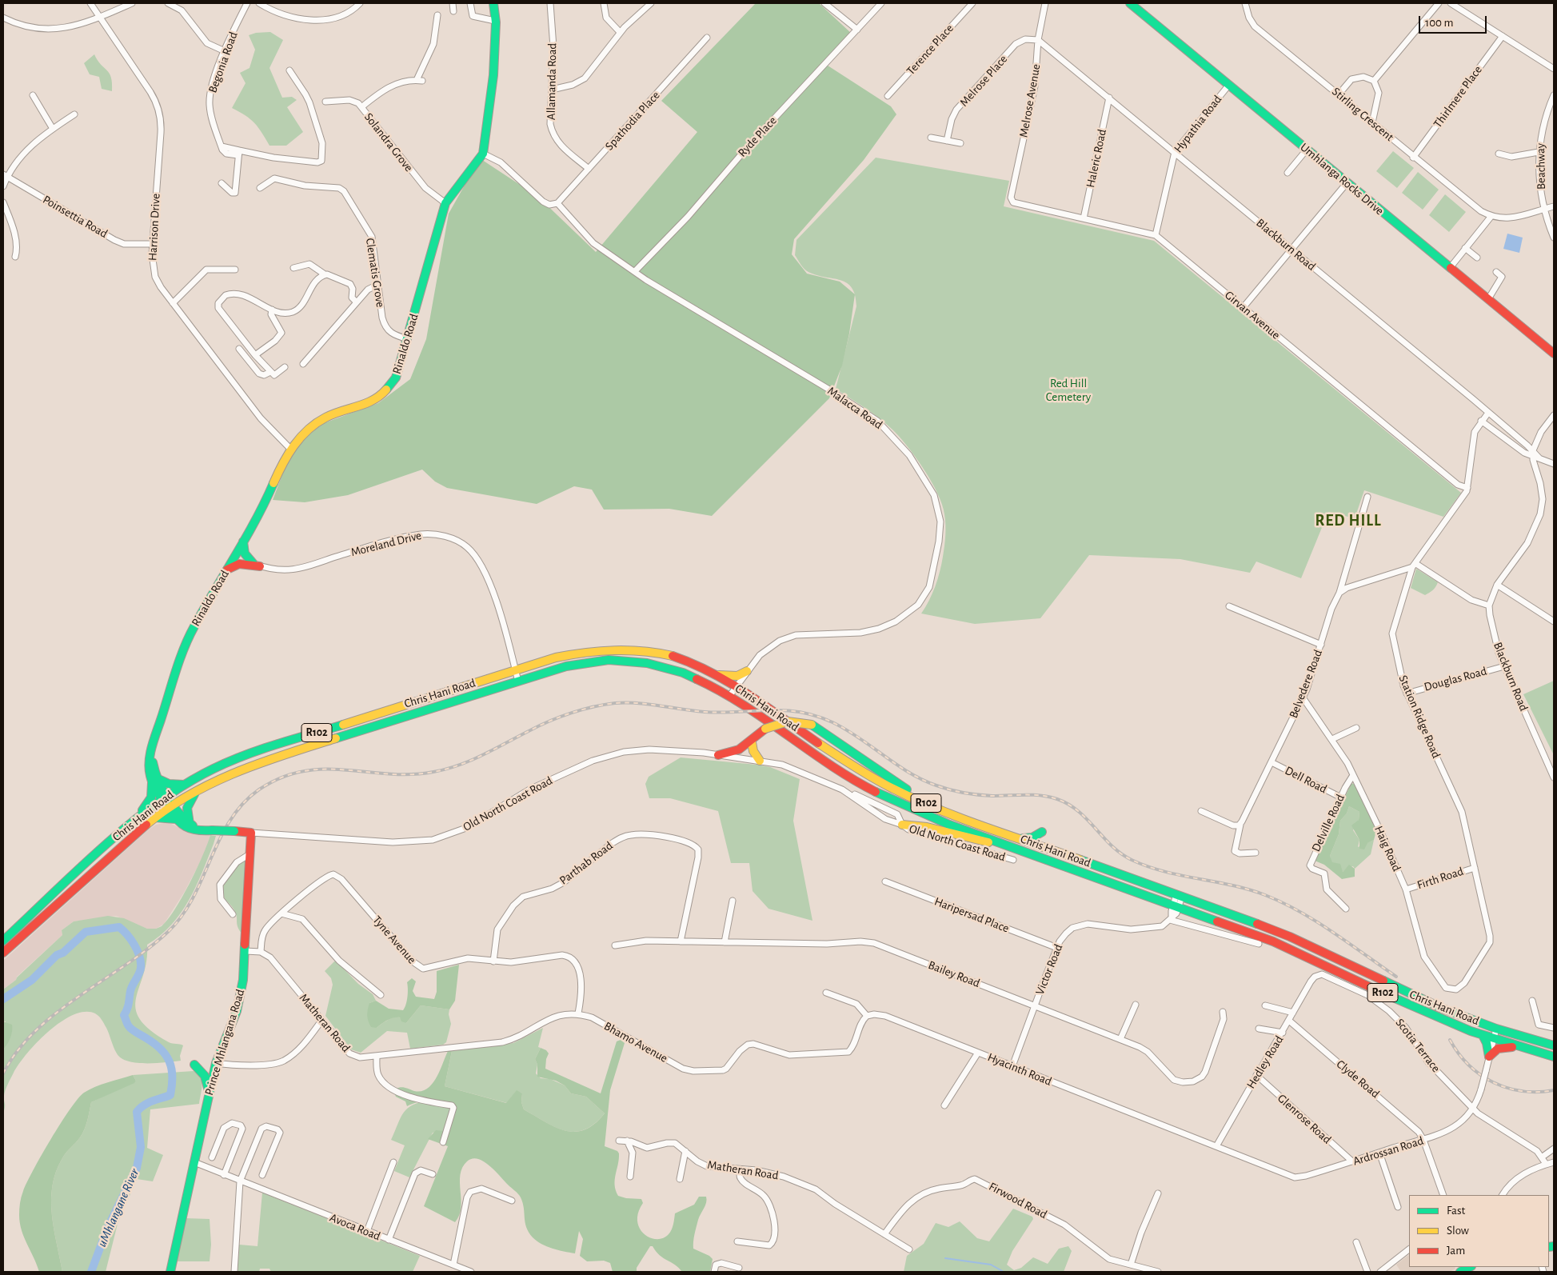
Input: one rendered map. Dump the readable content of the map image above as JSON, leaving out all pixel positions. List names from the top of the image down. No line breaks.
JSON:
{"streets":{"main road":["Umhlanga Rocks Drive","Rinaldo Road","Chris Hani Road","R102","Old North Coast Road","Prince Mhlangana Road"],"street":["Terence Place","Begonia Road","Melrose Place","Allamanda Road","Thirlmere Place","Melrose Avenue","Stirling Crescent","Spathodia Place","Hypathia Road","Ryde Place","Solandra Grove","Haleric Road","Beachway","Poinsettia Road","Harrison Drive","Blackburn Road","Clematis Grove","Girvan Avenue","Malacca Road","Moreland Drive","Douglas Road","Belvedere Road","Station Ridge Road","Dell Road","Delville Road","Haig Road","Parthab Road","Firth Road","Haripersad Place","Tyne Avenue","Victor Road","Bailey Road","Matheran Road","Bhamo Avenue","Scotia Terrace","Hedley Road","Hyacinth Road","Clyde Road","Glenrose Road","Ardrossan Road","Firwood Road","Avoca Road"]},"crossings":[["Melrose Place","Melrose Avenue"],["Melrose Place","Blackburn Road"],["Allamanda Road","Spathodia Place"],["Thirlmere Place","Stirling Crescent"],["Melrose Avenue","Blackburn Road"],["Melrose Avenue","Girvan Avenue"],["Stirling Crescent","Beachway"],["Spathodia Place","Malacca Road"],["Hypathia Road","Umhlanga Rocks Drive"],["Hypathia Road","Blackburn Road"],["Hypathia Road","Girvan Avenue"],["Ryde Place","Malacca Road"],["Solandra Grove","Rinaldo Road"],["Haleric Road","Blackburn Road"],["Haleric Road","Girvan Avenue"],["Poinsettia Road","Harrison Drive"],["Harrison Drive","Rinaldo Road"],["Blackburn Road","Douglas Road"],["Blackburn Road","Station Ridge Road"],["Clematis Grove","Rinaldo Road"],["Girvan Avenue","Station Ridge Road"],["Rinaldo Road","Moreland Drive"],["Rinaldo Road","Chris Hani Road"],["Rinaldo Road","Old North Coast Road"],["Malacca Road","Chris Hani Road"],["Moreland Drive","Chris Hani Road"],["Douglas Road","Station Ridge Road"],["Belvedere Road","Dell Road"],["Belvedere Road","Haig Road"],["Chris Hani Road","Old North Coast Road"],["Chris Hani Road","Ardrossan Road"],["Station Ridge Road","Haig Road"],["Station Ridge Road","Firth Road"],["Dell Road","Delville Road"],["Old North Coast Road","Prince Mhlangana Road"],["Delville Road","Haig Road"],["Haig Road","Firth Road"],["Parthab Road","Tyne Avenue"],["Parthab Road","Bailey Road"],["Haripersad Place","Victor Road"],["Tyne Avenue","Matheran Road"],["Tyne Avenue","Bhamo Avenue"],["Victor Road","Bailey Road"],["Victor Road","Hyacinth Road"],["Matheran Road","Bhamo Avenue"],["Matheran Road","Firwood Road"],["Prince Mhlangana Road","Avoca Road"],["Bhamo Avenue","Hyacinth Road"],["Scotia Terrace","Hedley Road"],["Scotia Terrace","Ardrossan Road"],["Hedley Road","Hyacinth Road"],["Hedley Road","Clyde Road"],["Hedley Road","Glenrose Road"],["Hedley Road","Ardrossan Road"],["Hyacinth Road","Ardrossan Road"],["Clyde Road","Ardrossan Road"],["Glenrose Road","Ardrossan Road"]],"districts":["RED HILL"],"water":["uMhlangane River"],"parks":["Red Hill Cemetery"],"legend":["Fast","Slow","Jam"],"scale_bar":"100 m"}
